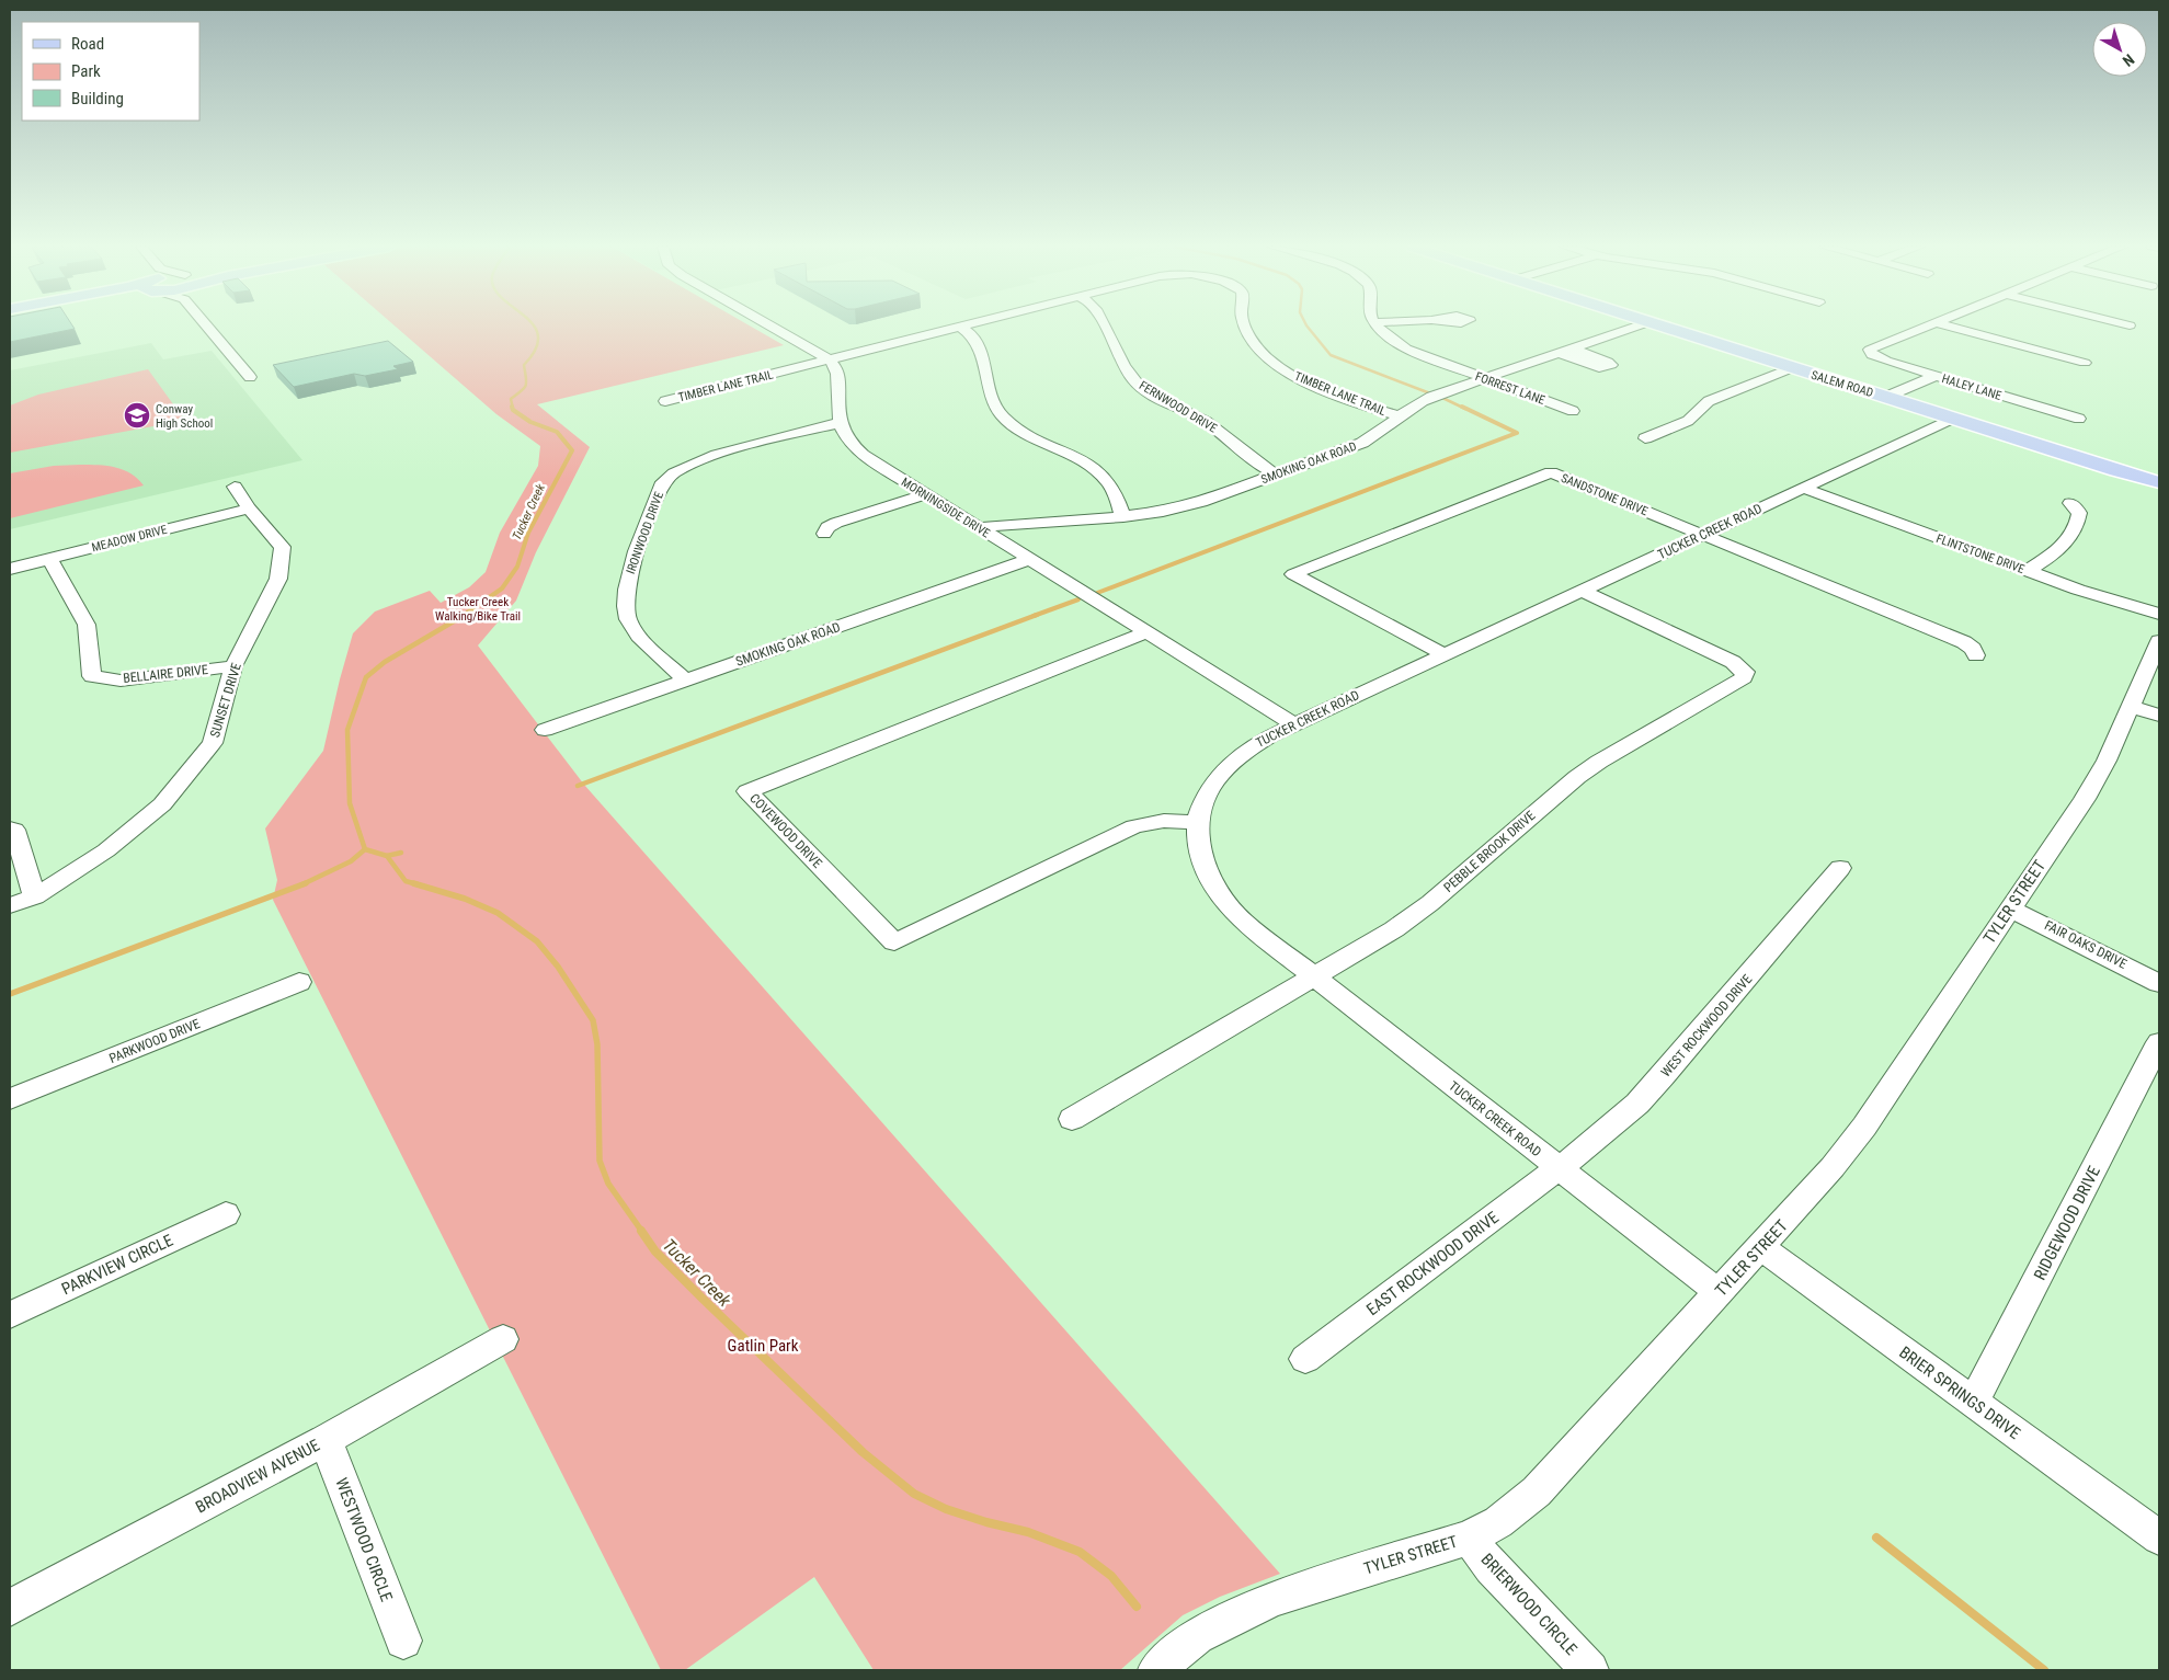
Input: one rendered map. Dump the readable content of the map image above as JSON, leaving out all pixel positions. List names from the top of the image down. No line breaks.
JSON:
{"streets":{"main road":["SALEM ROAD"],"street":["TIMBER LANE TRAIL","HALEY LANE","FORREST LANE","FERNWOOD DRIVE","SMOKING OAK ROAD","SANDSTONE DRIVE","MORNINGSIDE DRIVE","TUCKER CREEK ROAD","IRONWOOD DRIVE","MEADOW DRIVE","FLINTSTONE DRIVE","BELLAIRE DRIVE","SUNSET DRIVE","COVEWOOD DRIVE","PEBBLE BROOK DRIVE","TYLER STREET","FAIR OAKS DRIVE","WEST ROCKWOOD DRIVE","PARKWOOD DRIVE","RIDGEWOOD DRIVE","EAST ROCKWOOD DRIVE","PARKVIEW CIRCLE","BRIER SPRINGS DRIVE","BROADVIEW AVENUE","WESTWOOD CIRCLE","BRIERWOOD CIRCLE"]},"crossings":[["SALEM ROAD","TUCKER CREEK ROAD"],["TIMBER LANE TRAIL","SMOKING OAK ROAD"],["TIMBER LANE TRAIL","MORNINGSIDE DRIVE"],["FORREST LANE","SMOKING OAK ROAD"],["FERNWOOD DRIVE","SMOKING OAK ROAD"],["SMOKING OAK ROAD","MORNINGSIDE DRIVE"],["SMOKING OAK ROAD","IRONWOOD DRIVE"],["SANDSTONE DRIVE","TUCKER CREEK ROAD"],["MORNINGSIDE DRIVE","TUCKER CREEK ROAD"],["MORNINGSIDE DRIVE","IRONWOOD DRIVE"],["MORNINGSIDE DRIVE","COVEWOOD DRIVE"],["TUCKER CREEK ROAD","FLINTSTONE DRIVE"],["TUCKER CREEK ROAD","COVEWOOD DRIVE"],["TUCKER CREEK ROAD","PEBBLE BROOK DRIVE"],["TUCKER CREEK ROAD","TYLER STREET"],["TUCKER CREEK ROAD","WEST ROCKWOOD DRIVE"],["TUCKER CREEK ROAD","EAST ROCKWOOD DRIVE"],["MEADOW DRIVE","BELLAIRE DRIVE"],["MEADOW DRIVE","SUNSET DRIVE"],["BELLAIRE DRIVE","SUNSET DRIVE"],["TYLER STREET","FAIR OAKS DRIVE"],["TYLER STREET","BRIER SPRINGS DRIVE"],["TYLER STREET","BRIERWOOD CIRCLE"],["WEST ROCKWOOD DRIVE","EAST ROCKWOOD DRIVE"],["RIDGEWOOD DRIVE","BRIER SPRINGS DRIVE"],["BROADVIEW AVENUE","WESTWOOD CIRCLE"]],"water":["Tucker Creek"],"parks":["Tucker Creek Walking/Bike Trail","Gatlin Park"],"places":{"school or university":["Conway High School"]},"legend":["Road","Park","Building"],"north":"bottom right"}
